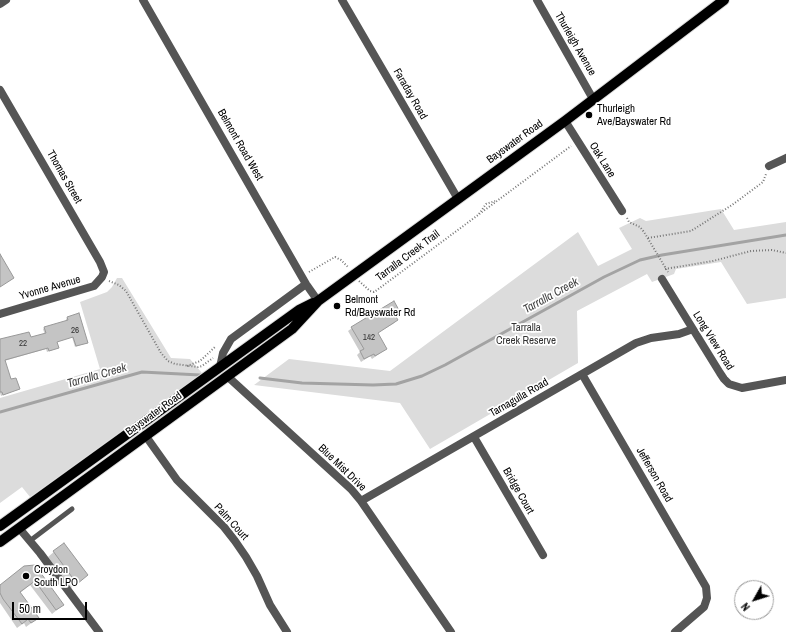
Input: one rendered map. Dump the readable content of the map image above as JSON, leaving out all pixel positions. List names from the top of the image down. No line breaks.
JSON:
{"streets":{"main road":["Bayswater Road"],"street":["Thurleigh Avenue","Faraday Road","Belmont Road West","Oak Lane","Thomas Street","Yvonne Avenue","Long View Road","Tarnagulla Road","Blue Mist Drive","Jefferson Road","Bridge Court","Palm Court"],"path":["Tarralla Creek Trail"]},"crossings":[["Thurleigh Avenue","Bayswater Road"],["Faraday Road","Bayswater Road"],["Bayswater Road","Belmont Road West"],["Bayswater Road","Oak Lane"],["Bayswater Road","Tarralla Creek Trail"],["Bayswater Road","Blue Mist Drive"],["Bayswater Road","Palm Court"],["Oak Lane","Tarralla Creek Trail"],["Thomas Street","Yvonne Avenue"],["Long View Road","Tarnagulla Road"],["Tarnagulla Road","Blue Mist Drive"],["Tarnagulla Road","Jefferson Road"],["Tarnagulla Road","Bridge Court"]],"water":["Tarralla Creek"],"parks":["Tarralla Creek Reserve"],"places":["Thurleigh Ave/Bayswater Rd","Belmont Rd/Bayswater Rd","Croydon South LPO"],"house_numbers":["26","142","22"],"scale_bar":"50 m","north":"bottom left"}
